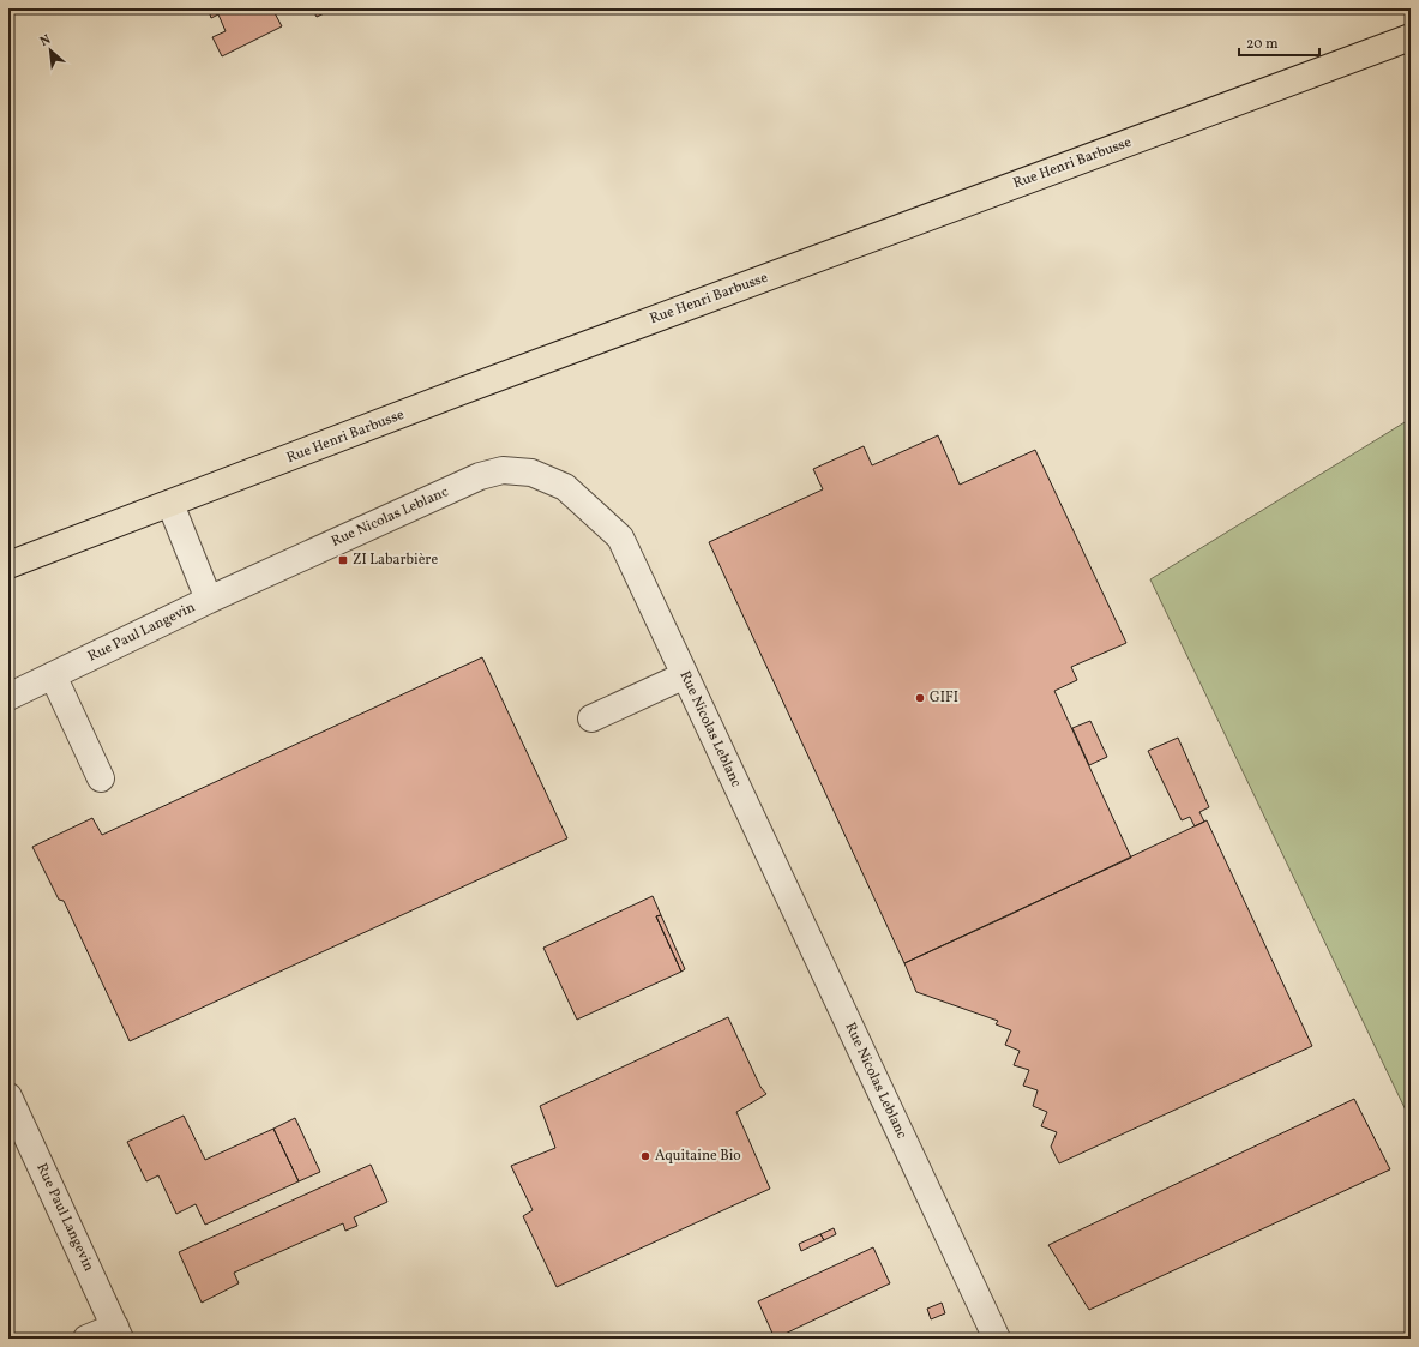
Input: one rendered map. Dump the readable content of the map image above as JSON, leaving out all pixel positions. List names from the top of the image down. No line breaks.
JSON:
{"streets":{"main road":["Rue Henri Barbusse"],"street":["Rue Nicolas Leblanc","Rue Paul Langevin"]},"crossings":[["Rue Henri Barbusse","Rue Paul Langevin"],["Rue Nicolas Leblanc","Rue Paul Langevin"]],"places":{"transit":["ZI Labarbière"],"other":["GIFI","Aquitaine Bio"]},"scale_bar":"20 m","north":"top left"}
